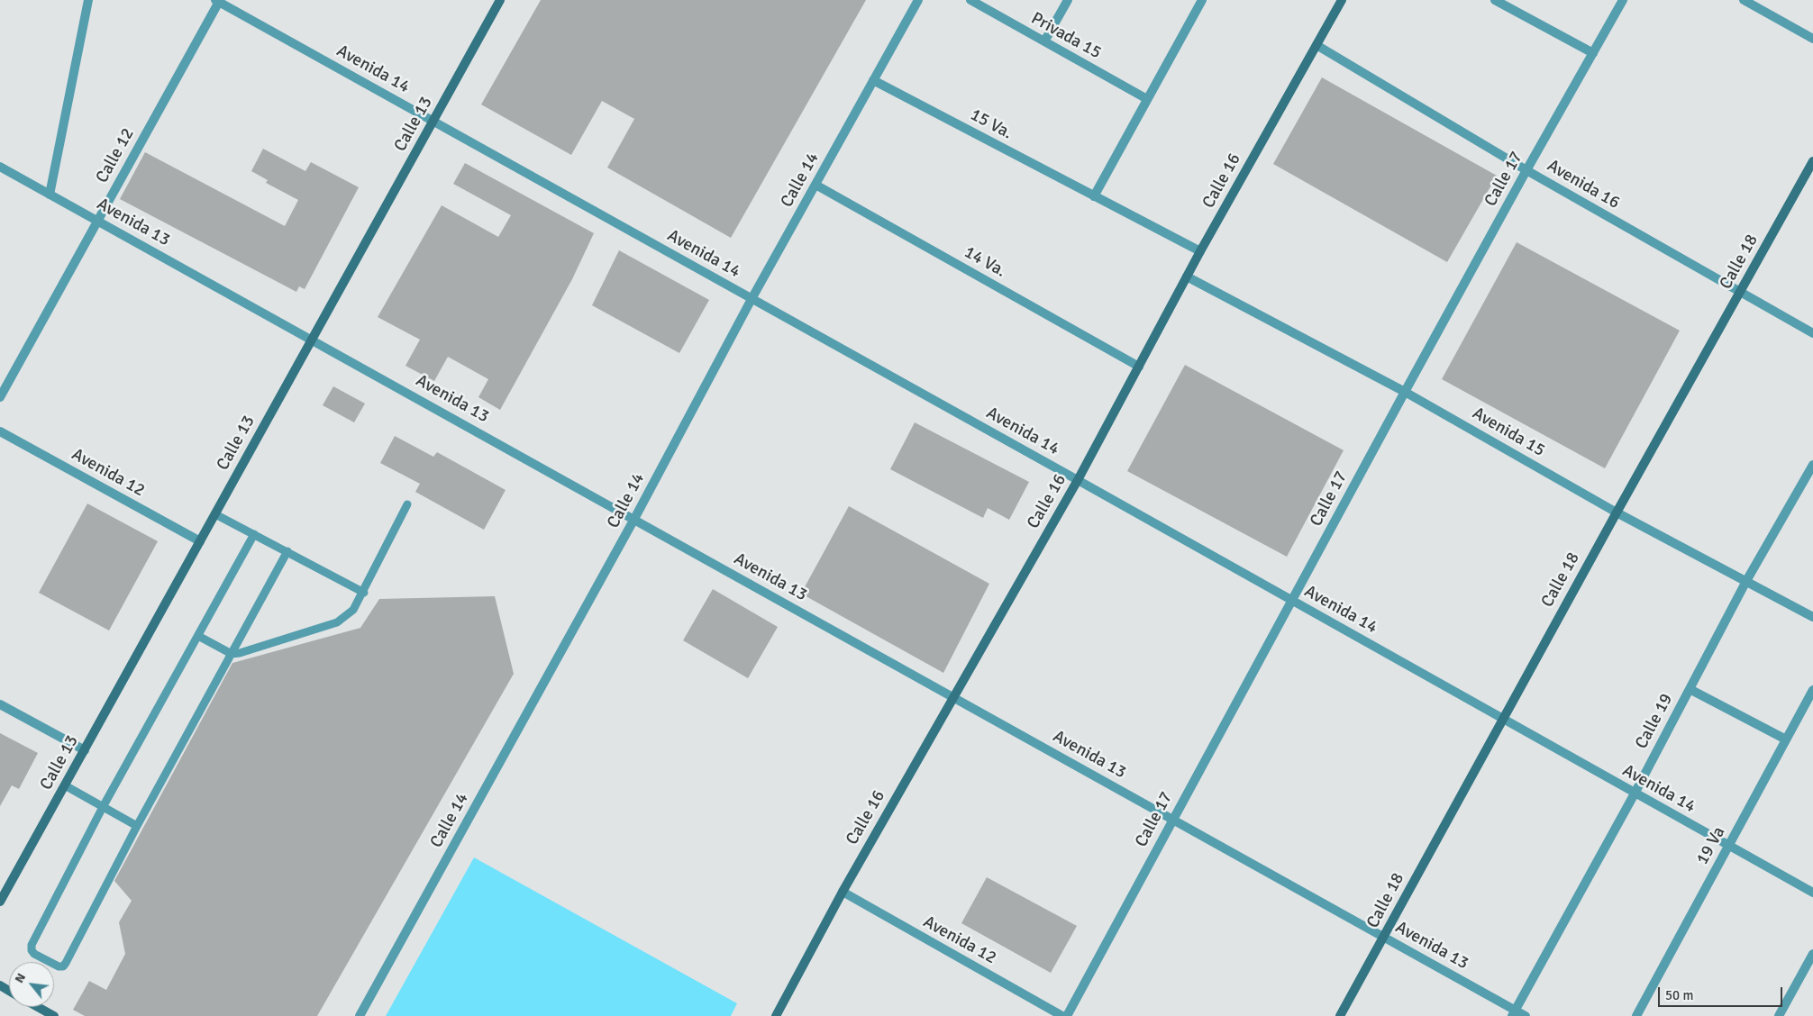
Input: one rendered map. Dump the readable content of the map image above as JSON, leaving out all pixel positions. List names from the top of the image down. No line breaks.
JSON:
{"streets":{"street":["Privada 15","Avenida 14","Calle 13","15 Va.","Calle 12","Calle 17","Calle 14","Calle 16","Avenida 16","Avenida 13","14 Va.","Calle 18","Avenida 15","Avenida 12","Calle 19","19 Va"]},"crossings":[["Avenida 14","Calle 13"],["Avenida 14","Calle 12"],["Avenida 14","Calle 17"],["Avenida 14","Calle 14"],["Avenida 14","Calle 16"],["Avenida 14","Calle 18"],["Avenida 14","Calle 19"],["Avenida 14","19 Va"],["Calle 13","Avenida 13"],["Calle 13","Avenida 12"],["15 Va.","Calle 14"],["15 Va.","Calle 16"],["Calle 12","Avenida 13"],["Calle 17","Avenida 16"],["Calle 17","Avenida 13"],["Calle 17","Avenida 15"],["Calle 14","Avenida 13"],["Calle 14","14 Va."],["Calle 16","Avenida 16"],["Calle 16","Avenida 13"],["Calle 16","14 Va."],["Calle 16","Avenida 15"],["Calle 16","Avenida 12"],["Avenida 16","Calle 18"],["Avenida 13","Calle 18"],["Avenida 13","Calle 19"],["Calle 18","Avenida 15"],["Avenida 15","Calle 19"]],"scale_bar":"50 m","north":"top left"}
